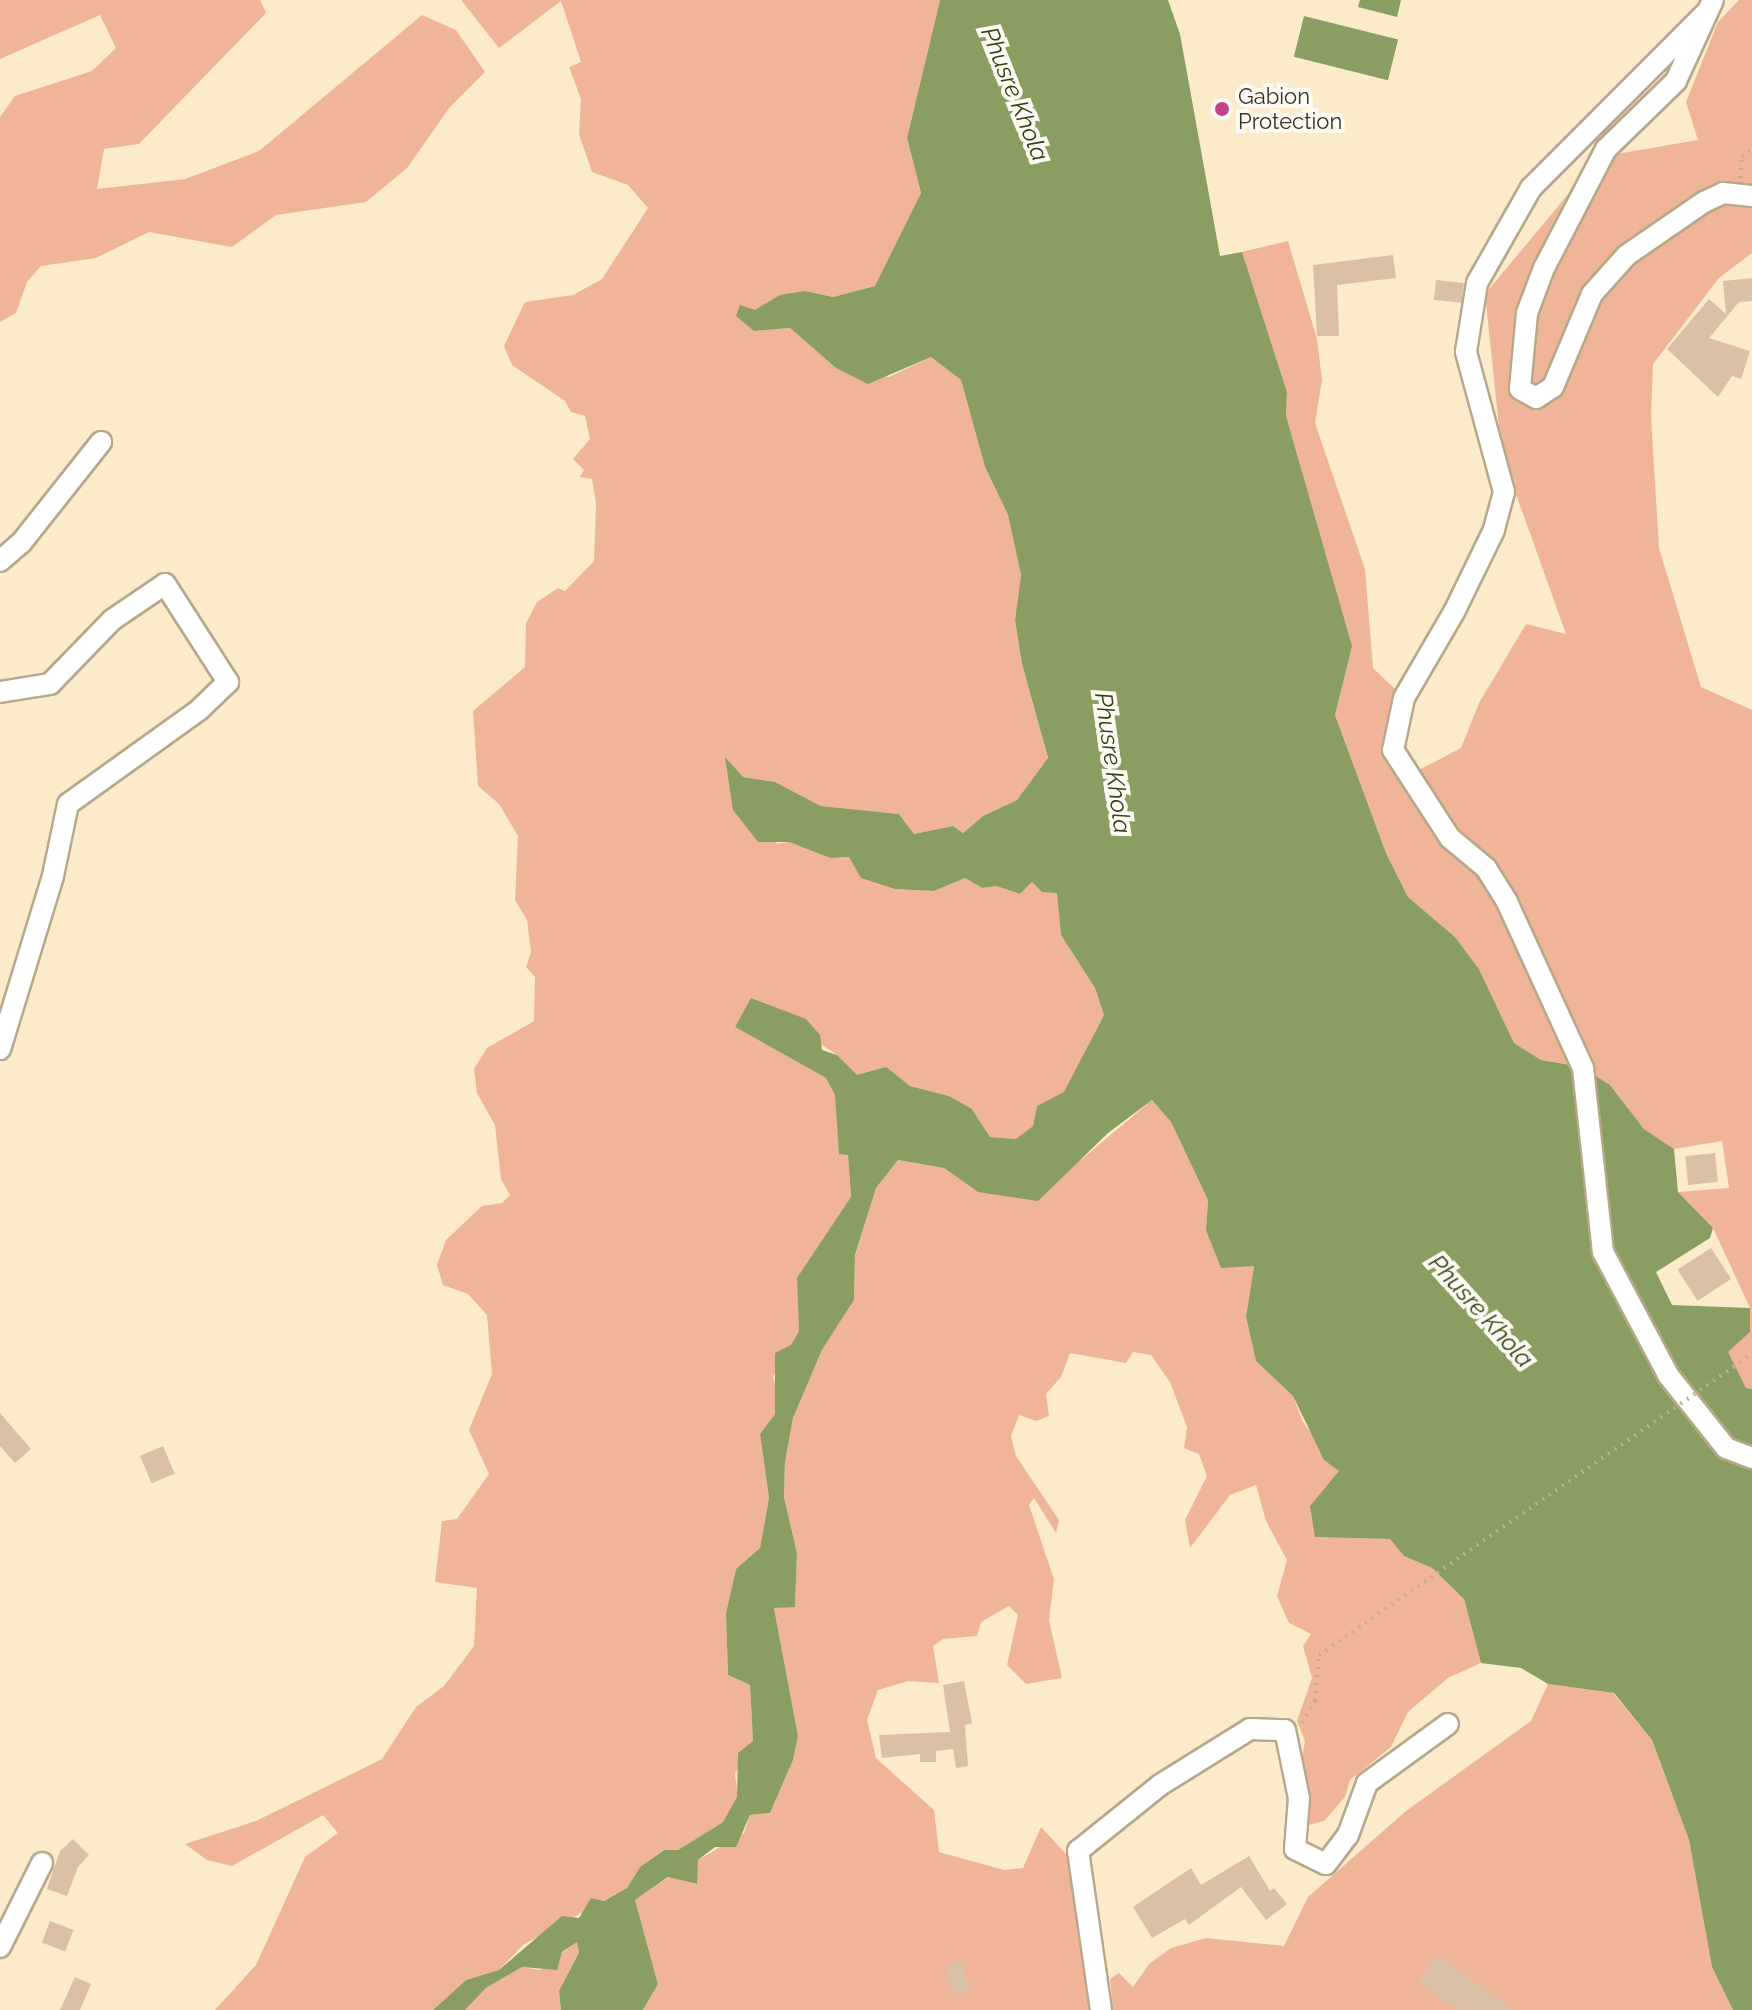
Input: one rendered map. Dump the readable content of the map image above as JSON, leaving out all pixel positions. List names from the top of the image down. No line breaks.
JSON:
{"water":["Phusre Khola"],"places":["Gabion Protection"]}
